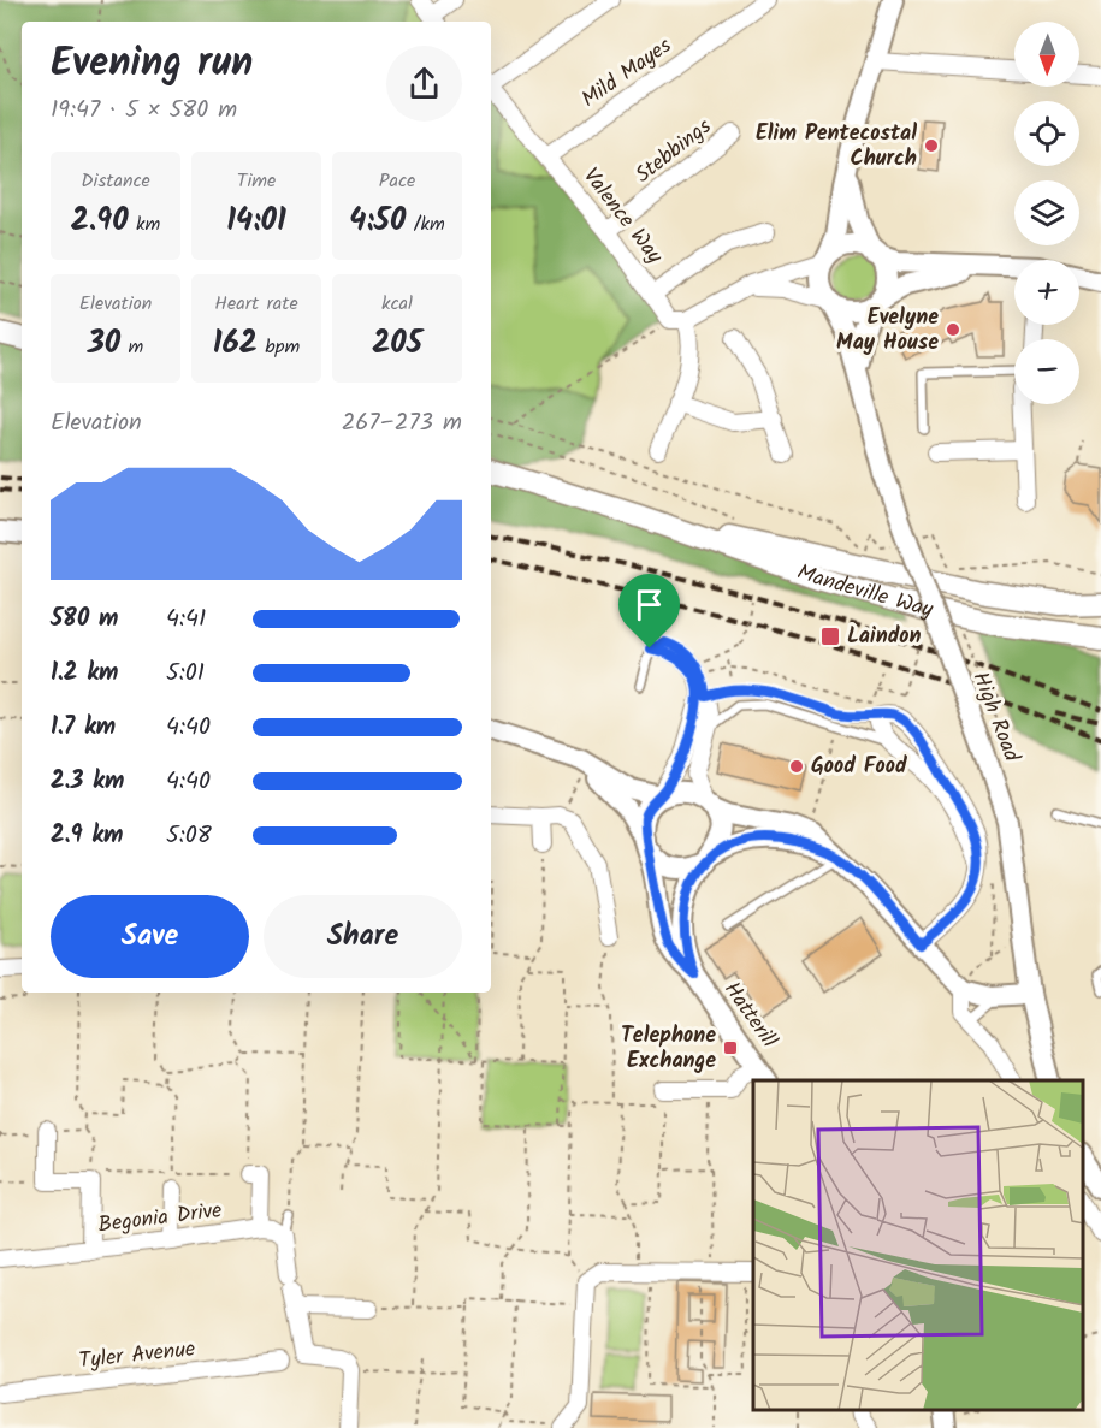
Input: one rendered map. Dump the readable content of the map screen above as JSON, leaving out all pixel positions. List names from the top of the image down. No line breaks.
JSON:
{"streets":{"main road":["Mandeville Way"],"street":["Mild Mayes","Stebbings","Valence Way","High Road","Hatterill","Begonia Drive","Tyler Avenue"]},"crossings":[["Mild Mayes","Valence Way"],["Stebbings","Valence Way"]],"places":{"other":["Elim Pentecostal Church","Evelyne May House","Good Food"],"transit":["Laindon","Telephone Exchange"]},"north":"bottom","page":{"map_buttons":["+","−"],"heading":["Evening run","19:47 · 5 × 580 m"],"stats":[["Distance","2.90 km"],["Time","14:01"],["Pace","4:50 /km"],["Elevation","30 m"],["Heart rate","162 bpm"],["kcal","205"]],"chart":["Elevation","267–273 m"],"list":[{"name":"580 m","note":"4:41"},{"name":"1.2 km","note":"5:01"},{"name":"1.7 km","note":"4:40"},{"name":"2.3 km","note":"4:40"},{"name":"2.9 km","note":"5:08"}],"buttons":["Save","Share"]}}
